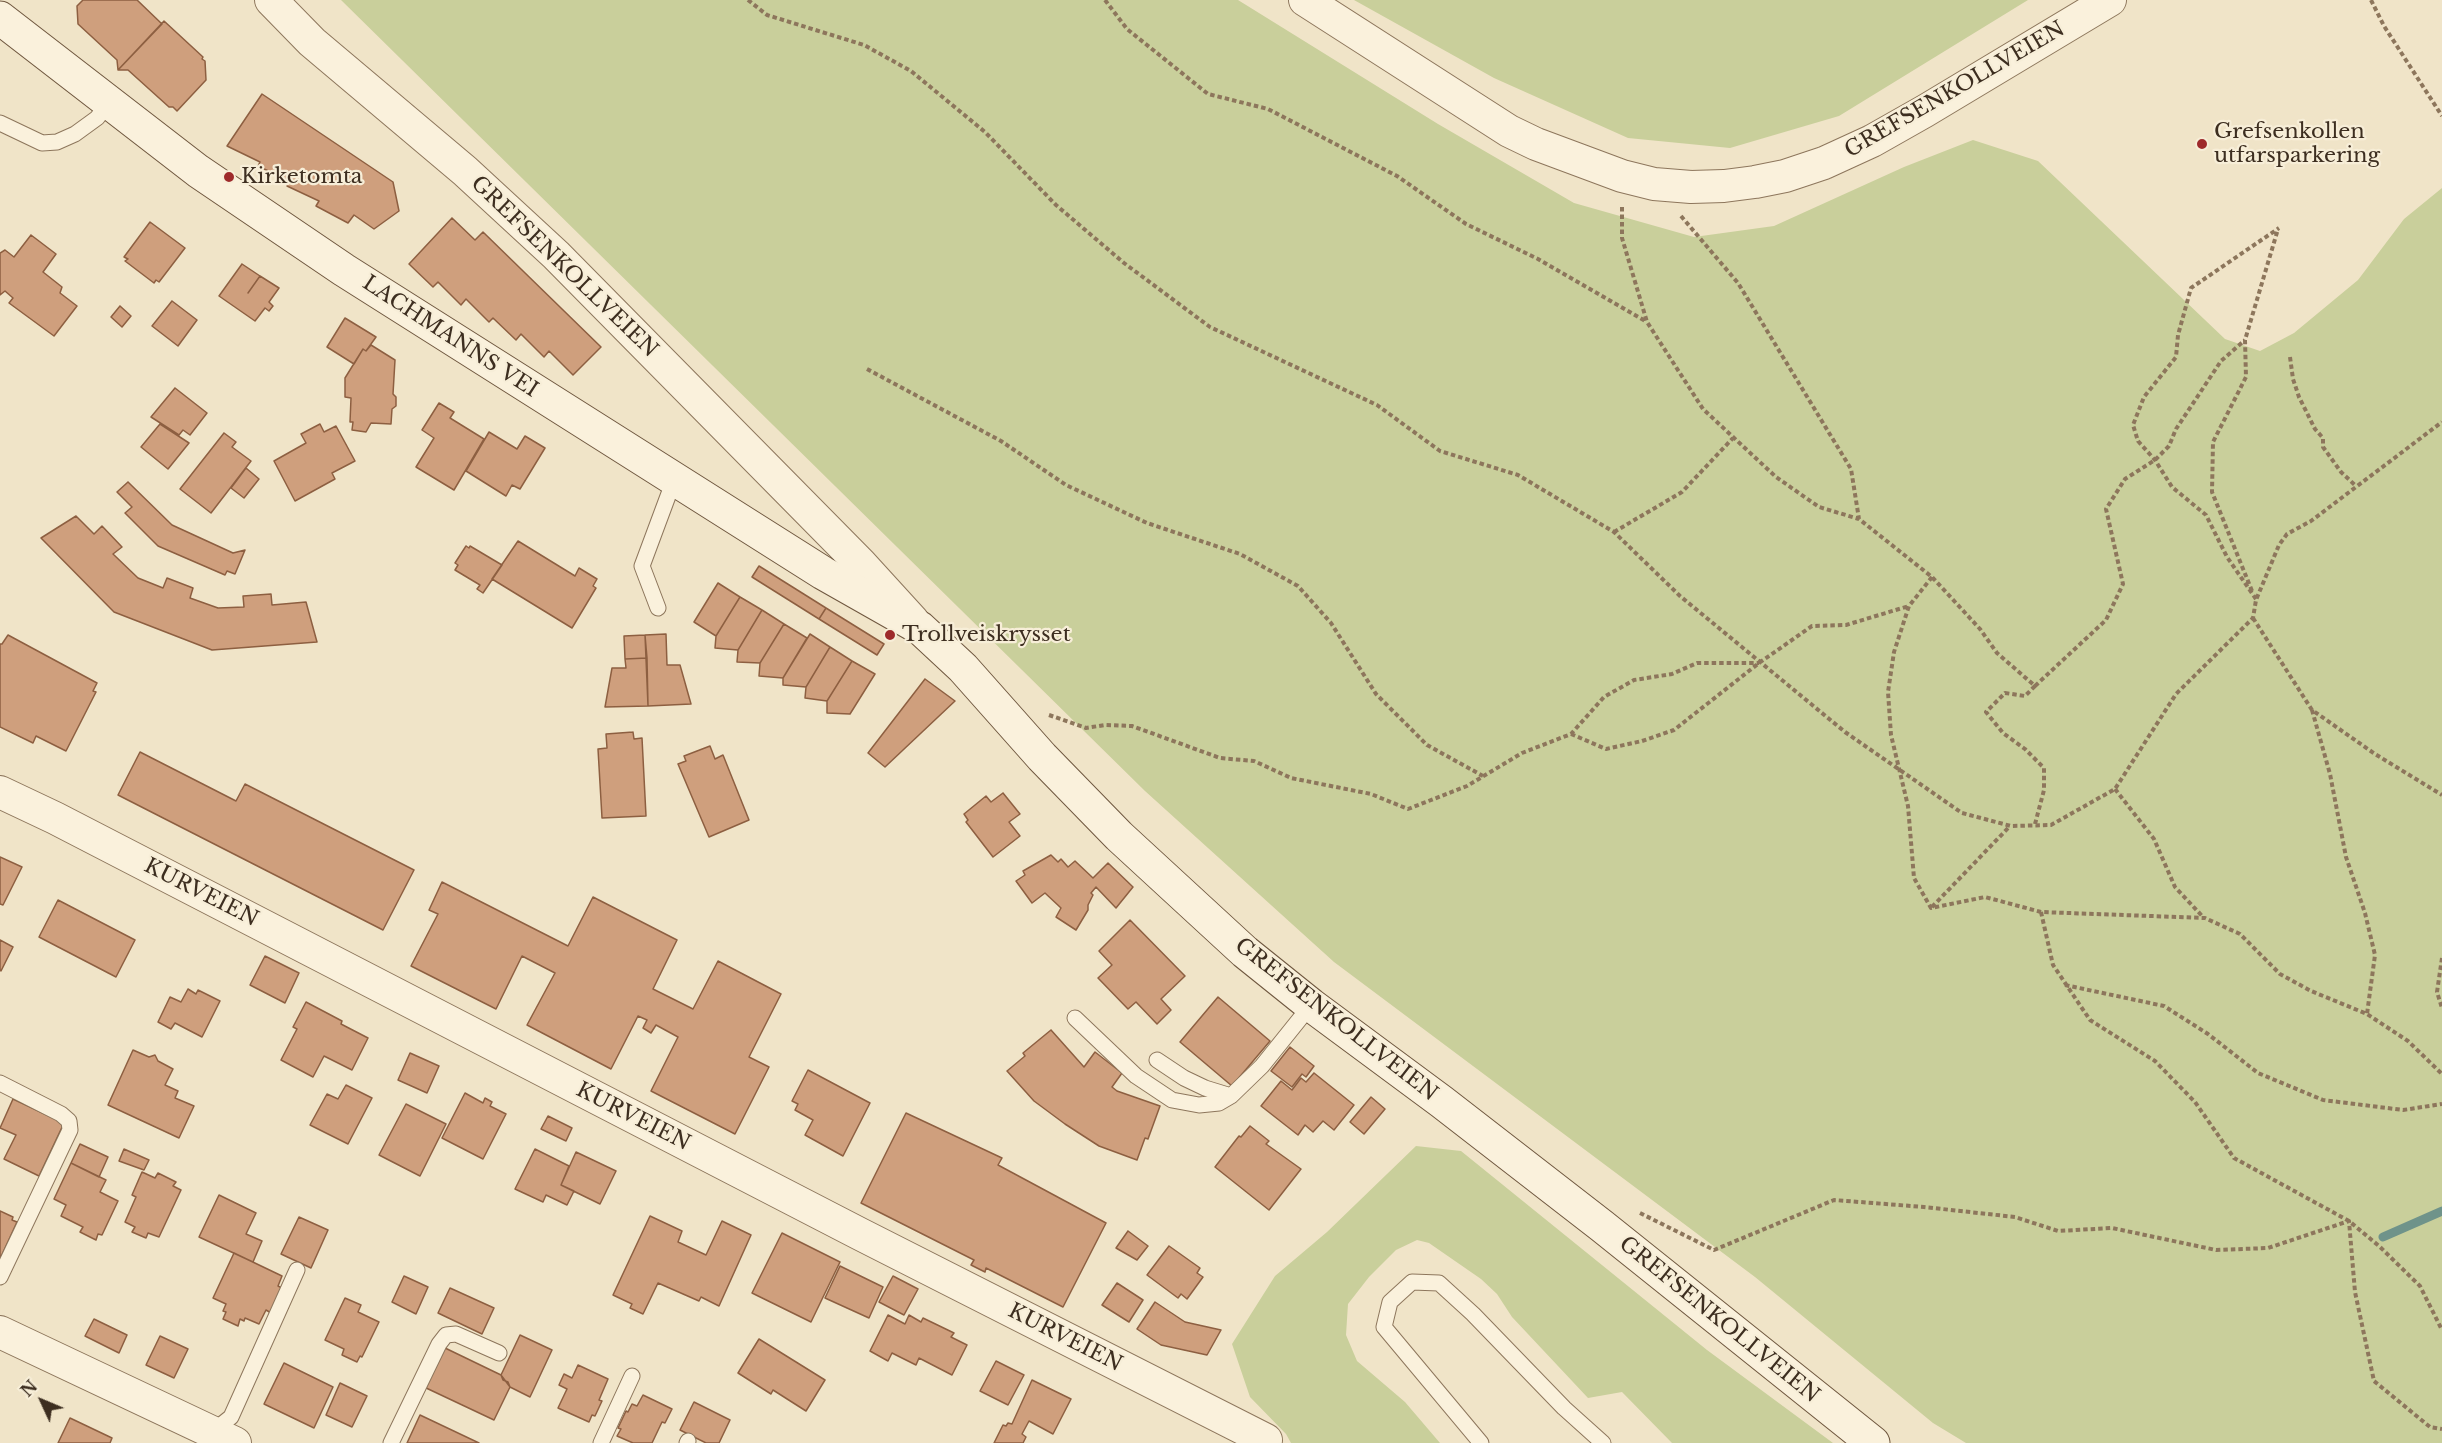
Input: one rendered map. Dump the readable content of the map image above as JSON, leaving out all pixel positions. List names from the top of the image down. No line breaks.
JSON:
{"streets":{"street":["GREFSENKOLLVEIEN","LACHMANNS VEI","KURVEIEN"]},"crossings":[["GREFSENKOLLVEIEN","LACHMANNS VEI"]],"places":["Grefsenkollen utfarsparkering","Kirketomta","Trollveiskrysset"],"north":"top left"}
